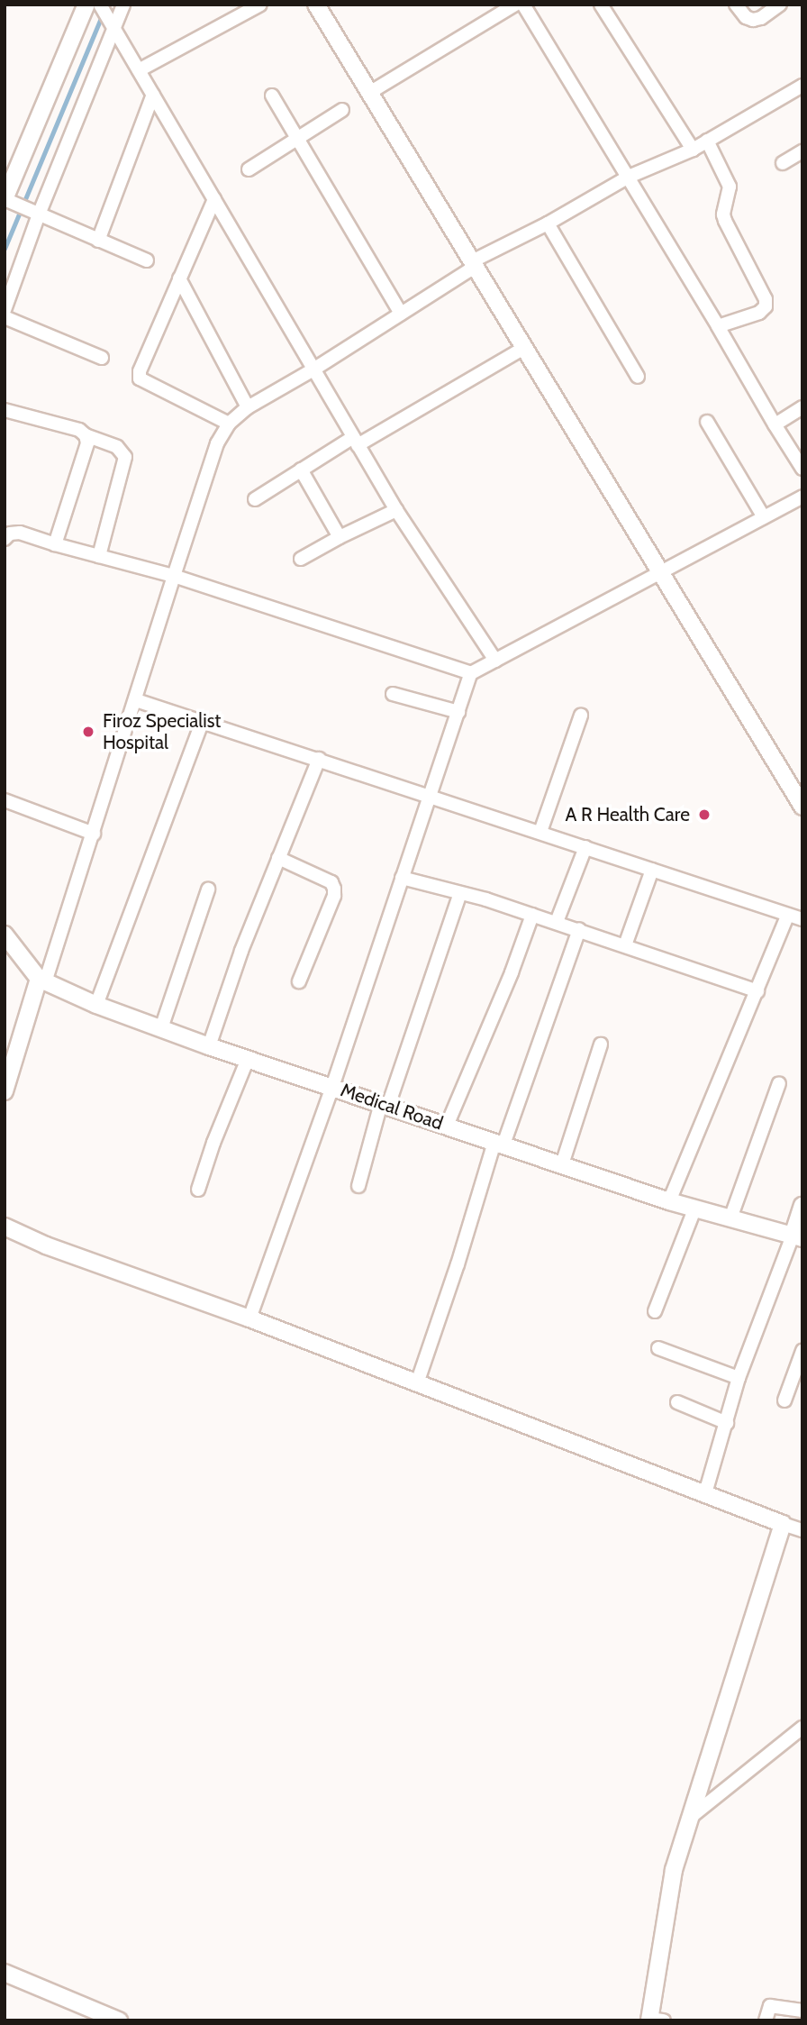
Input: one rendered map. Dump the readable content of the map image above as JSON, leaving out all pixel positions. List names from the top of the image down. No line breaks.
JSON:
{"streets":{"street":["Medical Road"]},"places":["Firoz Specialist Hospital","A R Health Care"]}
